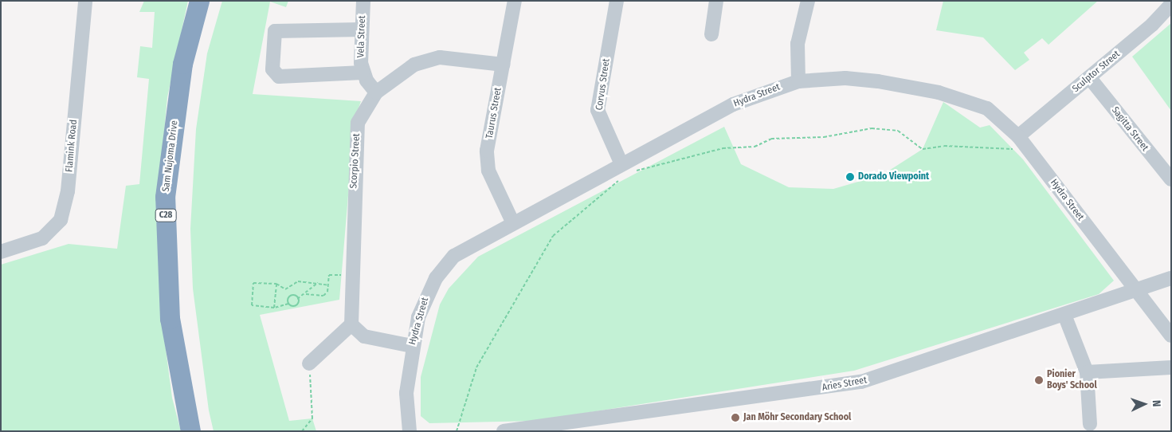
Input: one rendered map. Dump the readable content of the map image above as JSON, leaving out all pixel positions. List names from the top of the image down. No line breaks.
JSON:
{"streets":{"highway":["Sam Nujoma Drive","C28"],"street":["Vela Street","Sculptor Street","Corvus Street","Hydra Street","Taurus Street","Sagitta Street","Flamink Road","Scorpio Street","Aries Street"]},"crossings":[["Sculptor Street","Hydra Street"],["Sculptor Street","Sagitta Street"],["Corvus Street","Hydra Street"],["Hydra Street","Taurus Street"],["Hydra Street","Aries Street"],["Taurus Street","Scorpio Street"]],"places":["Dorado Viewpoint","Pionier Boys' School","Jan Möhr Secondary School"],"north":"right"}
